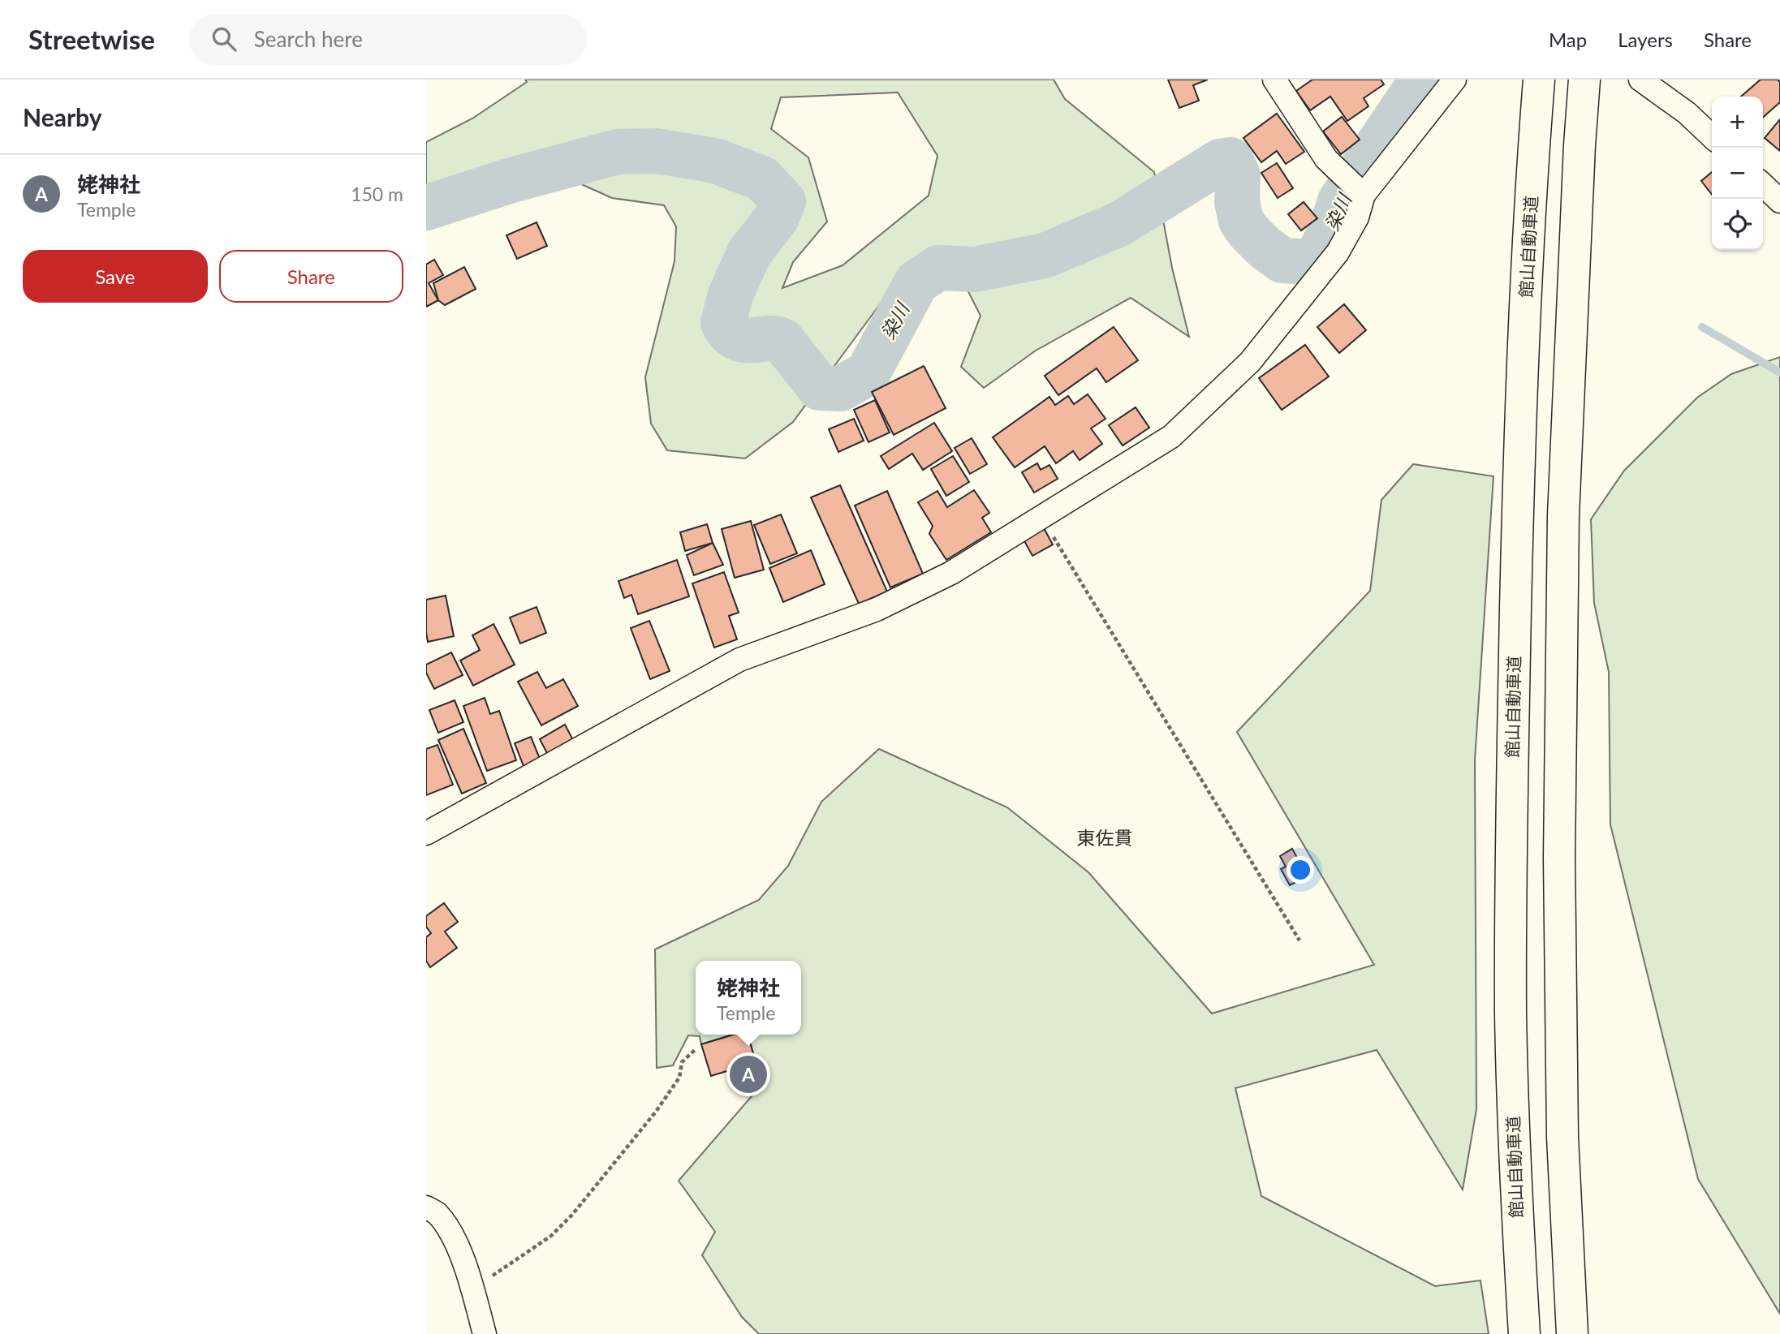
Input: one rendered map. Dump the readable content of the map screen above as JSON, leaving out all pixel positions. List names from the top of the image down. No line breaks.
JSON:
{"streets":{"highway":["館山自動車道"]},"districts":["東佐貫"],"water":["染川"],"page":{"header":"Streetwise","search":"Search here","nav":["Map","Layers","Share"],"heading":"Nearby","map_buttons":["+","−"],"list":[{"mark":"A","name":"姥神社","note":"Temple","value":"150 m"}],"buttons":["Save","Share"],"popup":["姥神社","Temple"],"pins":"A"}}
